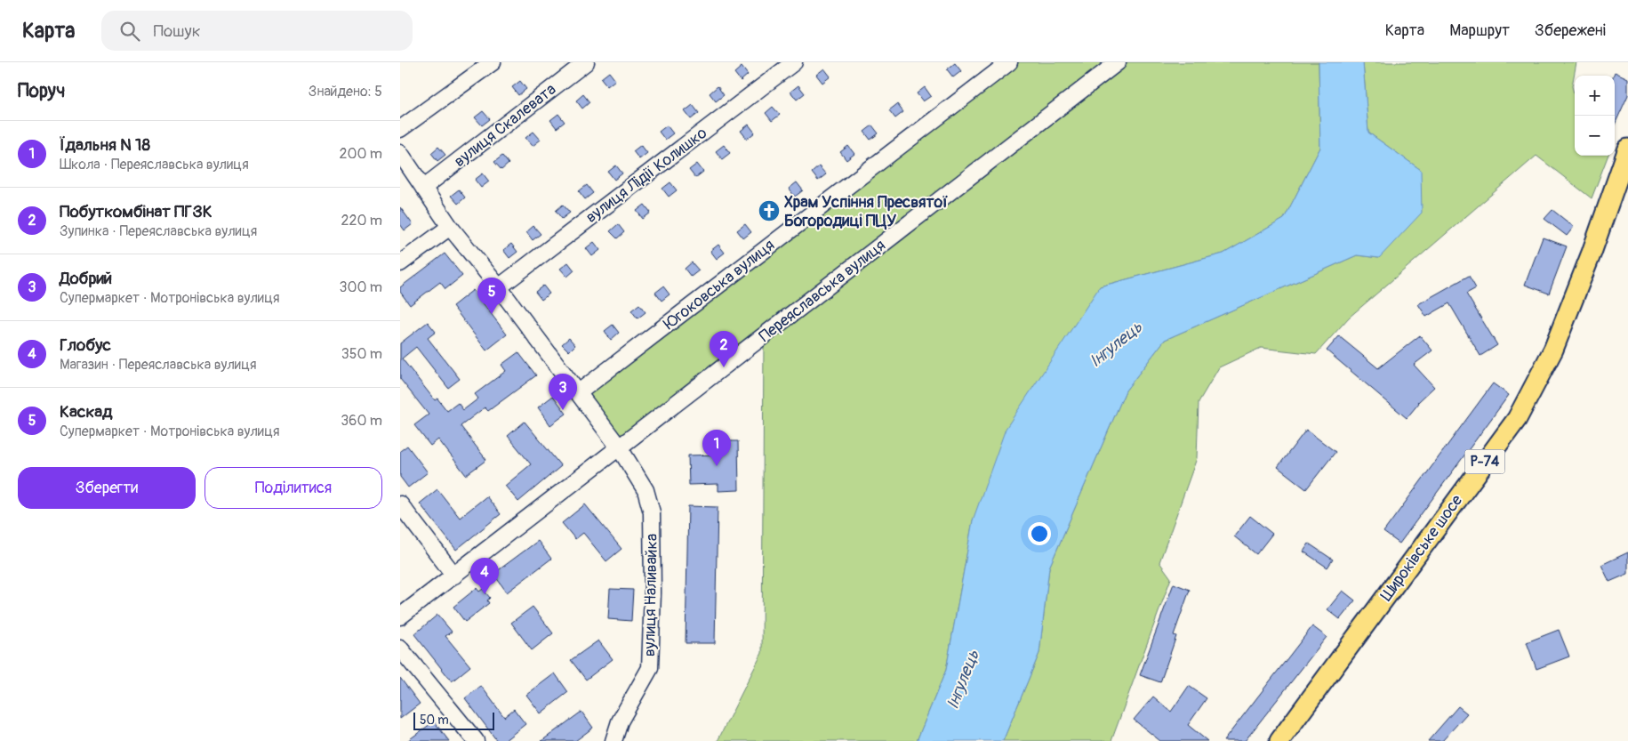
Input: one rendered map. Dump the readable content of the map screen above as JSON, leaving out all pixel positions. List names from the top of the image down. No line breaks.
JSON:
{"streets":{"main road":["Р-74","Широківське шосе"],"street":["вулиця Скалевата","вулиця Лідії Колишко","Югоковська вулиця","Переяславська вулиця","вулиця Наливайка"]},"crossings":[["вулиця Скалевата","вулиця Наливайка"],["вулиця Лідії Колишко","вулиця Наливайка"],["Югоковська вулиця","вулиця Наливайка"],["Переяславська вулиця","вулиця Наливайка"]],"water":["Інгулець"],"places":{"church":["Храм Успіння Пресвятої Богородиці ПЦУ"]},"scale_bar":"50 m","page":{"header":"Карта","search":"Пошук","nav":["Карта","Маршрут","Збережені"],"heading":["Поруч","Знайдено: 5"],"map_buttons":["+","−"],"list":[{"mark":"1","name":"Їдальня N 18","note":"Школа · Переяславська вулиця","value":"200 m"},{"mark":"2","name":"Побуткомбінат ПГЗК","note":"Зупинка · Переяславська вулиця","value":"220 m"},{"mark":"3","name":"Добрий","note":"Супермаркет · Мотронівська вулиця","value":"300 m"},{"mark":"4","name":"Глобус","note":"Магазин · Переяславська вулиця","value":"350 m"},{"mark":"5","name":"Каскад","note":"Супермаркет · Мотронівська вулиця","value":"360 m"}],"pins":["5","2","3","1","4"],"buttons":["Зберегти","Поділитися"],"scale":"50 m"}}
